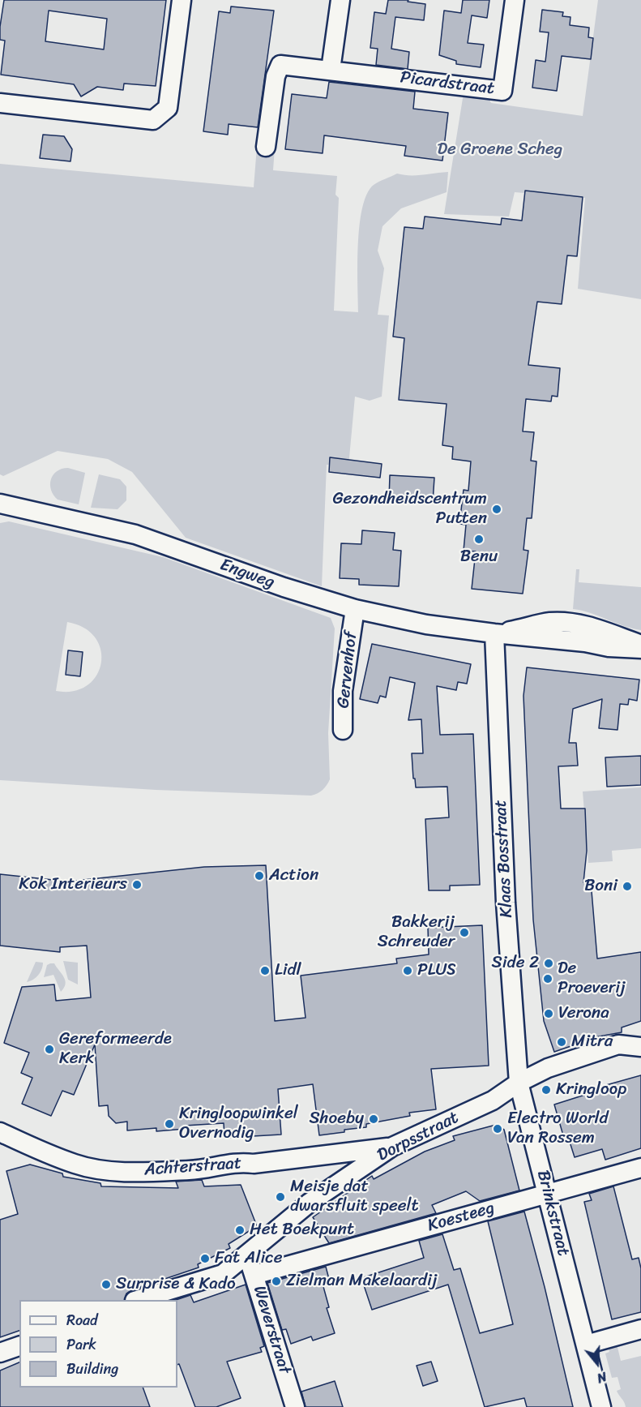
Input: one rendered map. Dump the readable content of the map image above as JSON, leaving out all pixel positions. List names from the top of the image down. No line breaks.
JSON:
{"streets":{"street":["Picardstraat","Engweg","Gervenhof","Klaas Bosstraat","Dorpsstraat","Achterstraat","Brinkstraat","Koesteeg","Weverstraat"]},"crossings":[["Engweg","Gervenhof"],["Engweg","Klaas Bosstraat"],["Klaas Bosstraat","Dorpsstraat"],["Klaas Bosstraat","Brinkstraat"],["Dorpsstraat","Achterstraat"],["Dorpsstraat","Brinkstraat"],["Dorpsstraat","Weverstraat"],["Brinkstraat","Koesteeg"],["Koesteeg","Weverstraat"]],"parks":["De Groene Scheg"],"places":["Gezondheidscentrum Putten","Benu","Action","Kok Interieurs","Boni","Bakkerij Schreuder","Side 2","Lidl","PLUS","De Proeverij","Verona","Mitra","Gereformeerde Kerk","Kringloop","Shoeby","Kringloopwinkel Overnodig","Electro World Van Rossem","Meisje dat dwarsfluit speelt","Het Boekpunt","Fat Alice","Zielman Makelaardij","Surprise & Kado"],"legend":["Road","Park","Building"],"north":"bottom"}
